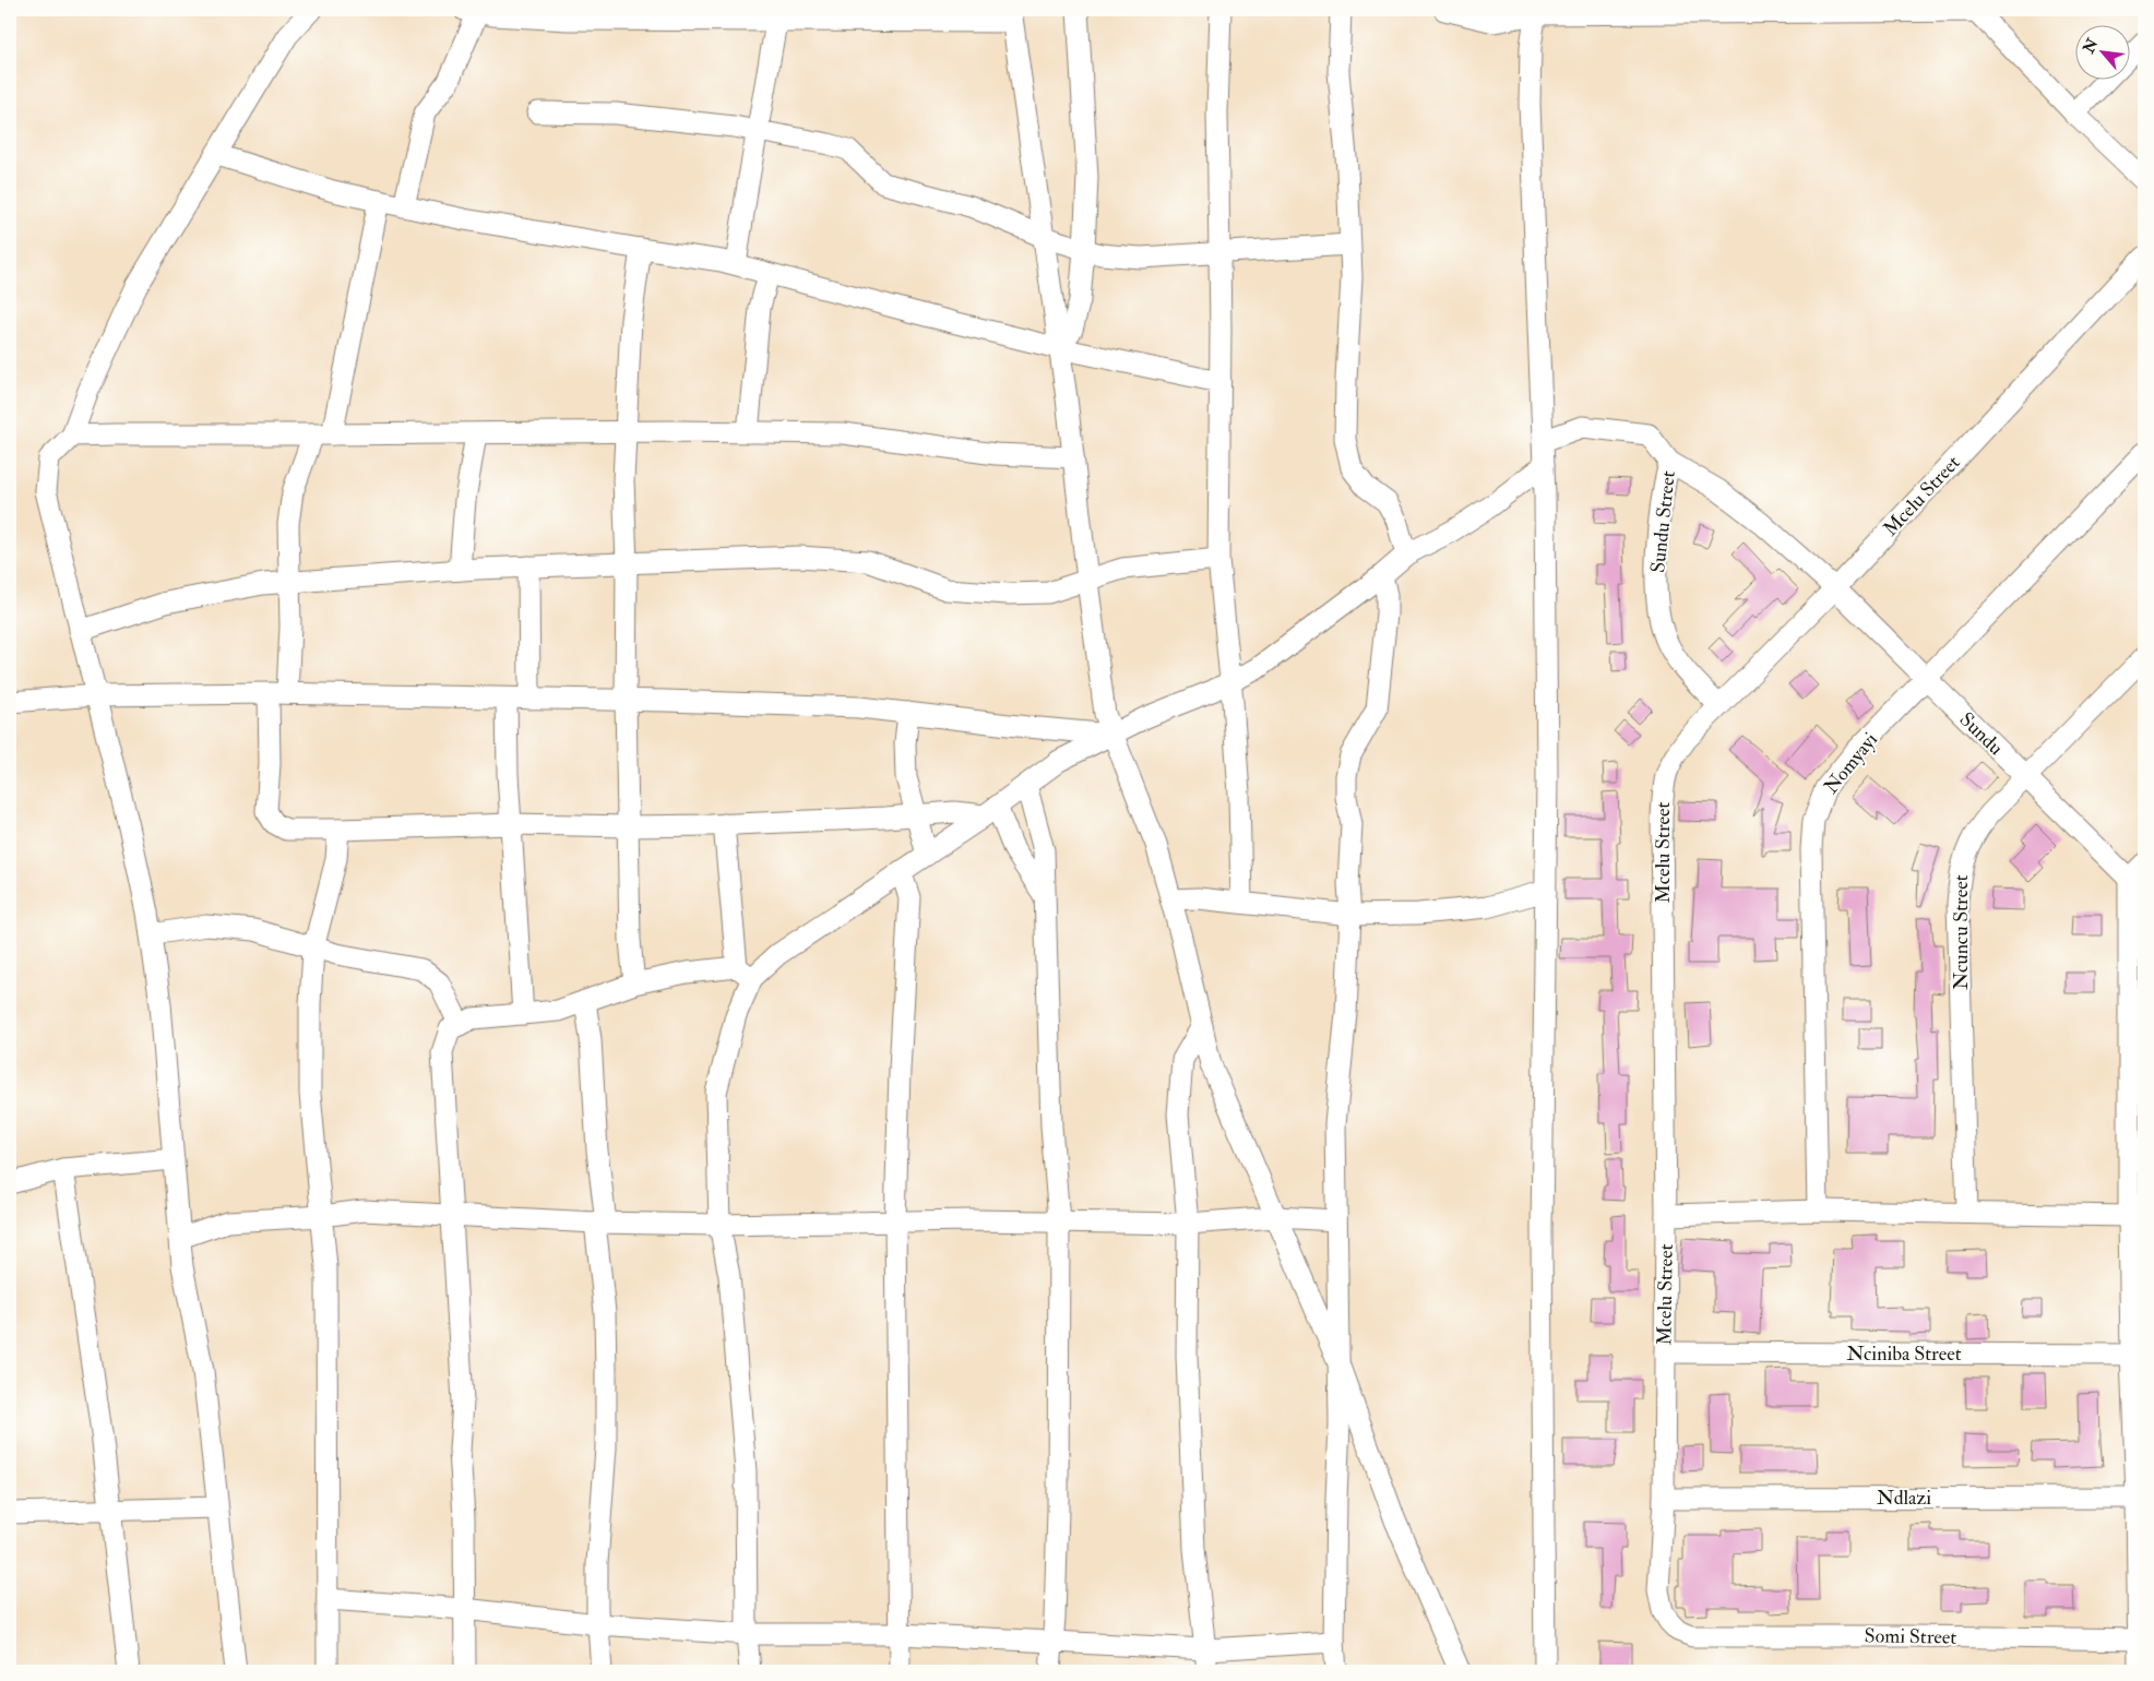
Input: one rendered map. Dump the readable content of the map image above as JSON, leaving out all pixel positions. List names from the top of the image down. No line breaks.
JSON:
{"streets":{"street":["Mcelu Street","Sundu Street","Sundu","Nomyayi","Ncuncu Street","Nciniba Street","Ndlazi","Somi Street"]},"crossings":[["Mcelu Street","Sundu Street"],["Mcelu Street","Sundu"],["Mcelu Street","Nciniba Street"],["Mcelu Street","Ndlazi"],["Mcelu Street","Somi Street"],["Sundu Street","Sundu"],["Sundu","Nomyayi"],["Sundu","Ncuncu Street"]],"north":"top left"}
